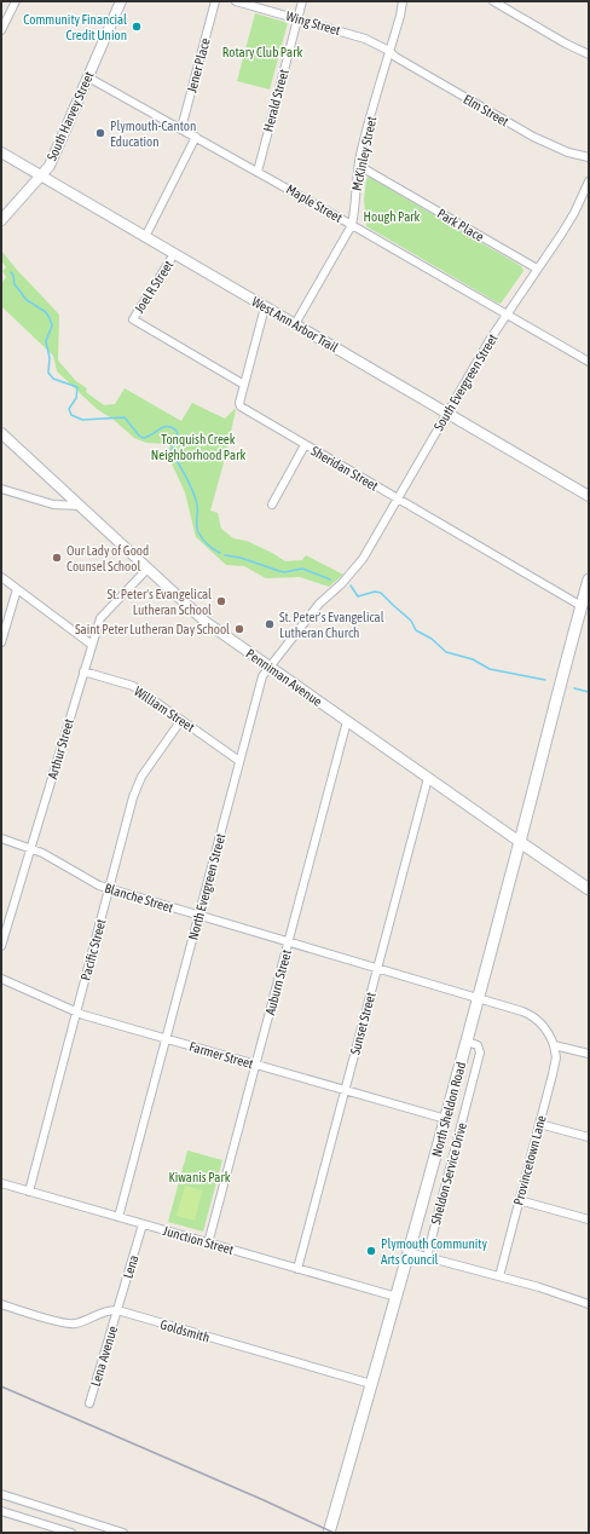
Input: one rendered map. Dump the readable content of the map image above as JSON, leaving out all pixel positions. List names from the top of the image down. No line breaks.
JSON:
{"streets":{"main road":["North Sheldon Road"],"street":["Wing Street","Jener Place","Herald Street","Elm Street","South Harvey Street","McKinley Street","Maple Street","Park Place","Joel R Street","West Ann Arbor Trail","South Evergreen Street","Sheridan Street","Penniman Avenue","William Street","Arthur Street","North Evergreen Street","Blanche Street","Pacific Street","Auburn Street","Sunset Street","Farmer Street","Provincetown Lane","Sheldon Service Drive","Junction Street","Lena","Goldsmith","Lena Avenue"]},"crossings":[["Wing Street","Herald Street"],["Wing Street","Elm Street"],["Wing Street","McKinley Street"],["Jener Place","Maple Street"],["Herald Street","Maple Street"],["Elm Street","McKinley Street"],["South Harvey Street","Maple Street"],["South Harvey Street","West Ann Arbor Trail"],["McKinley Street","Maple Street"],["McKinley Street","Park Place"],["McKinley Street","West Ann Arbor Trail"],["Maple Street","South Evergreen Street"],["Park Place","South Evergreen Street"],["Joel R Street","West Ann Arbor Trail"],["Joel R Street","Sheridan Street"],["West Ann Arbor Trail","South Evergreen Street"],["South Evergreen Street","Sheridan Street"],["South Evergreen Street","North Evergreen Street"],["Sheridan Street","North Sheldon Road"],["Penniman Avenue","Arthur Street"],["Penniman Avenue","North Evergreen Street"],["Penniman Avenue","Auburn Street"],["Penniman Avenue","Sunset Street"],["Penniman Avenue","North Sheldon Road"],["William Street","Arthur Street"],["William Street","North Evergreen Street"],["William Street","Pacific Street"],["Arthur Street","Blanche Street"],["North Evergreen Street","Blanche Street"],["North Evergreen Street","Farmer Street"],["North Evergreen Street","Junction Street"],["Blanche Street","Pacific Street"],["Blanche Street","Auburn Street"],["Blanche Street","Sunset Street"],["Blanche Street","North Sheldon Road"],["Blanche Street","Provincetown Lane"],["Pacific Street","Farmer Street"],["Pacific Street","Junction Street"],["Auburn Street","Farmer Street"],["Auburn Street","Junction Street"],["Sunset Street","Farmer Street"],["Sunset Street","Junction Street"],["Farmer Street","North Sheldon Road"],["North Sheldon Road","Sheldon Service Drive"],["North Sheldon Road","Junction Street"],["North Sheldon Road","Goldsmith"],["Junction Street","Lena"],["Lena","Goldsmith"],["Lena","Lena Avenue"],["Goldsmith","Lena Avenue"]],"parks":["Rotary Club Park","Hough Park","Tonquish Creek Neighborhood Park","Kiwanis Park"],"places":["Community Financial Credit Union","Plymouth-Canton Education","Our Lady of Good Counsel School","St. Peter's Evangelical Lutheran School","St. Peter's Evangelical Lutheran Church","Saint Peter Lutheran Day School","Plymouth Community Arts Council"]}
